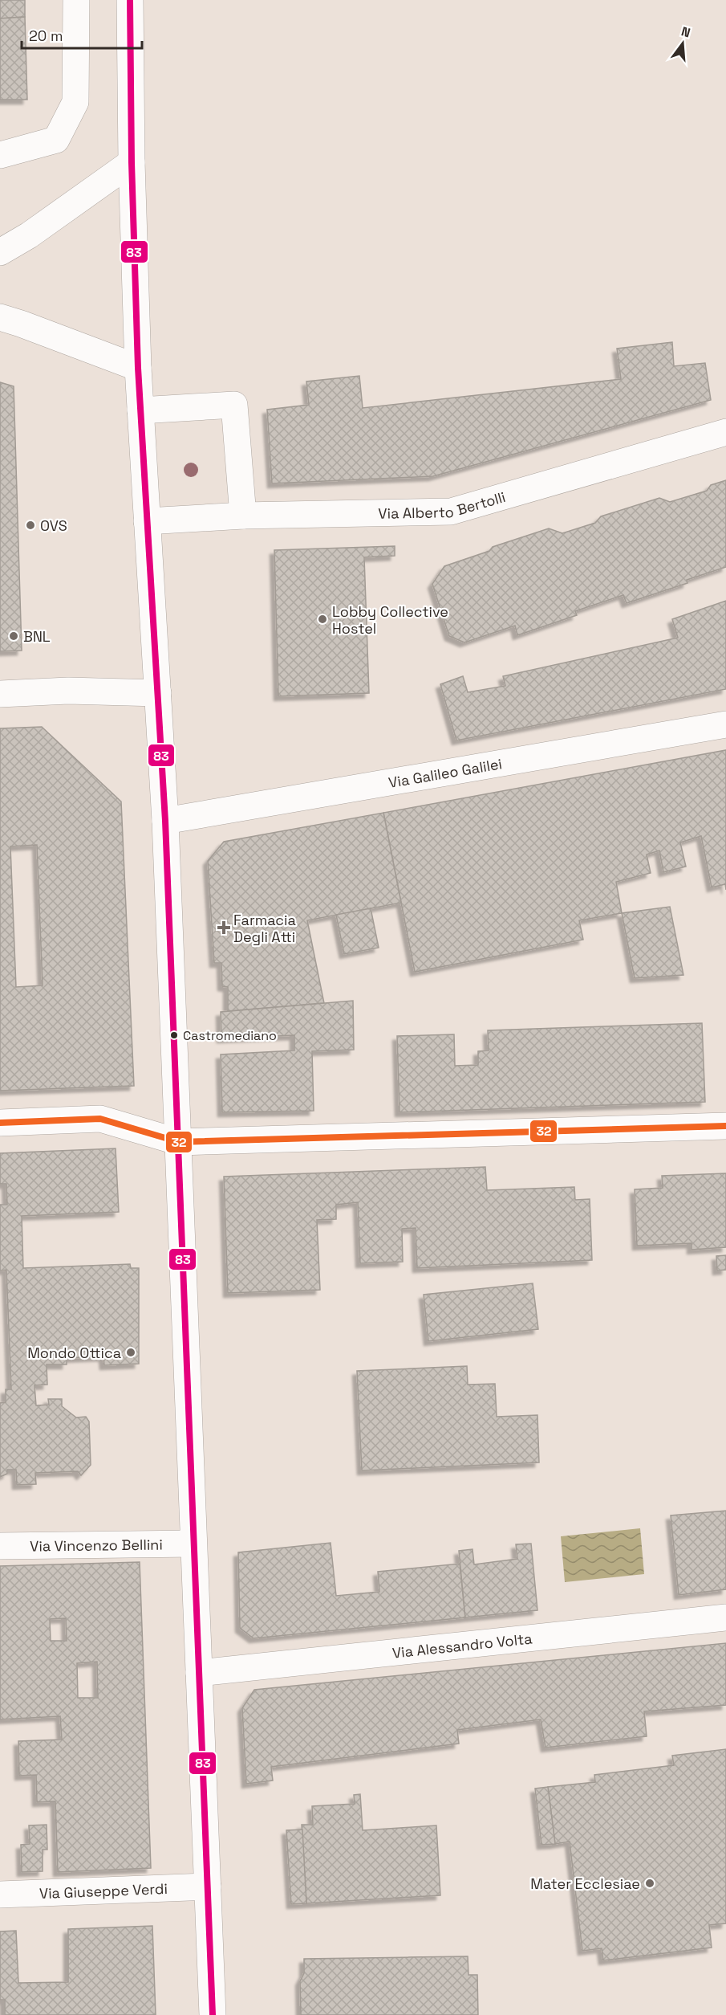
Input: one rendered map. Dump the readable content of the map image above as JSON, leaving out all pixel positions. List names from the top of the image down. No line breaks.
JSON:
{"streets":{"street":["Via Alberto Bertolli","Via Galileo Galilei","Via Vincenzo Bellini","Via Alessandro Volta","Via Giuseppe Verdi"]},"places":{"other":["OVS","Lobby Collective Hostel","BNL","Castromediano","Mondo Ottica","Mater Ecclesiae"],"health":["Farmacia Degli Atti"]},"lines":["transit line 83","transit line 32"],"scale_bar":"20 m","north":"top"}
